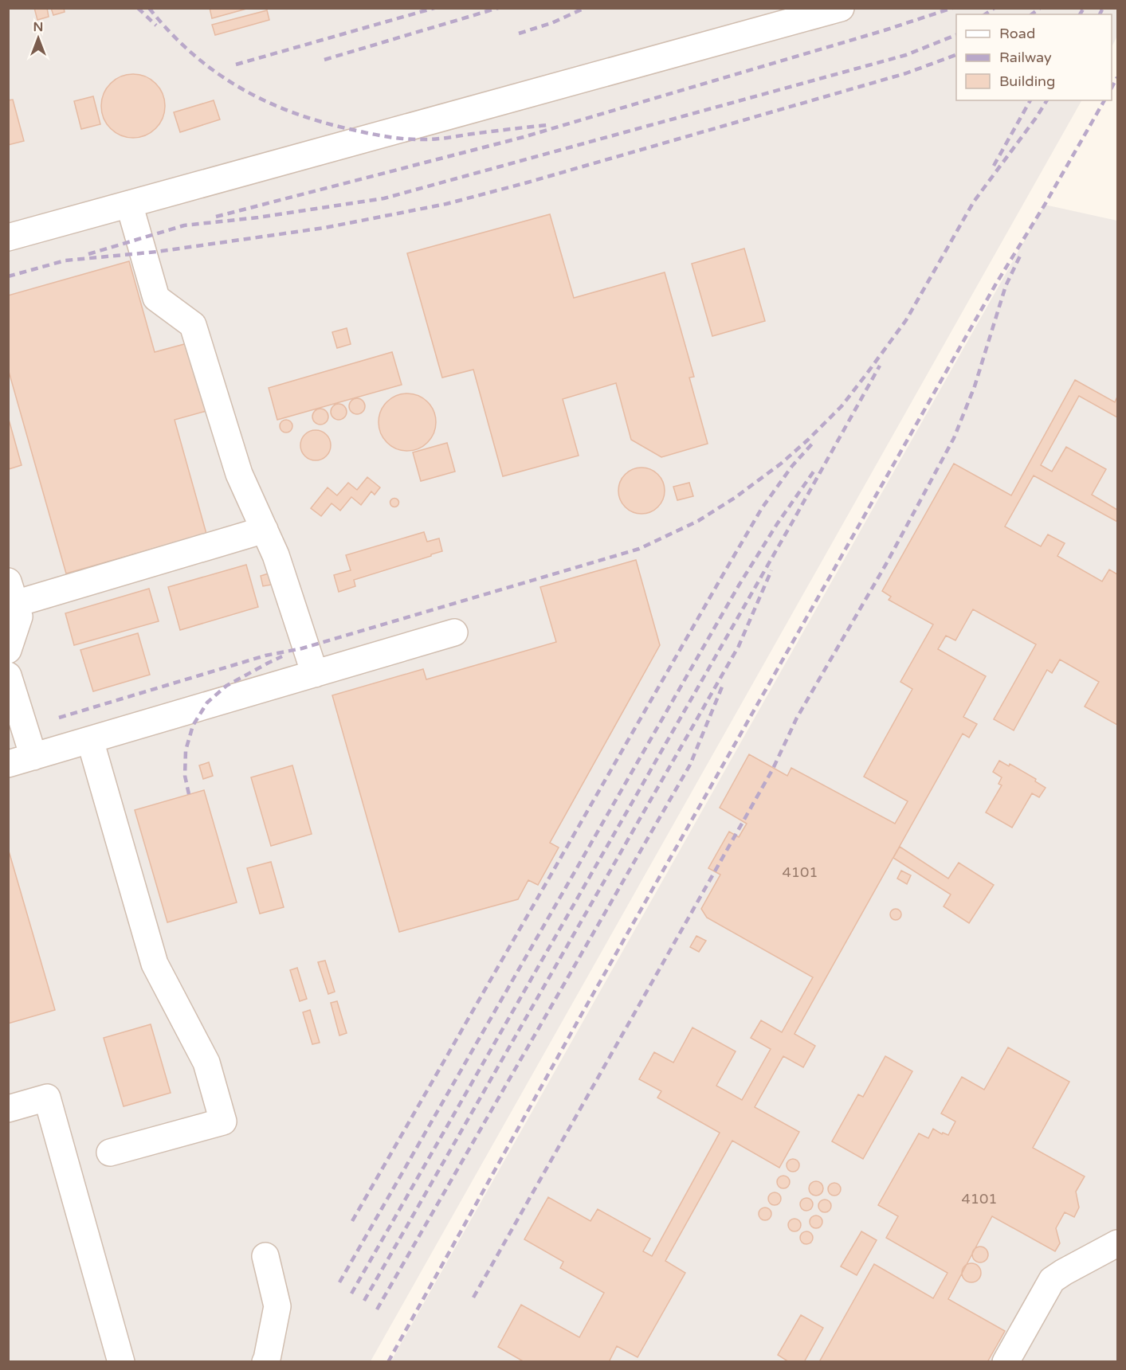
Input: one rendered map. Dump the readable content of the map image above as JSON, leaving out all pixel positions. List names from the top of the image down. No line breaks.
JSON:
{"house_numbers":["4101","4101"],"legend":["Road","Railway","Building"],"north":"top"}
